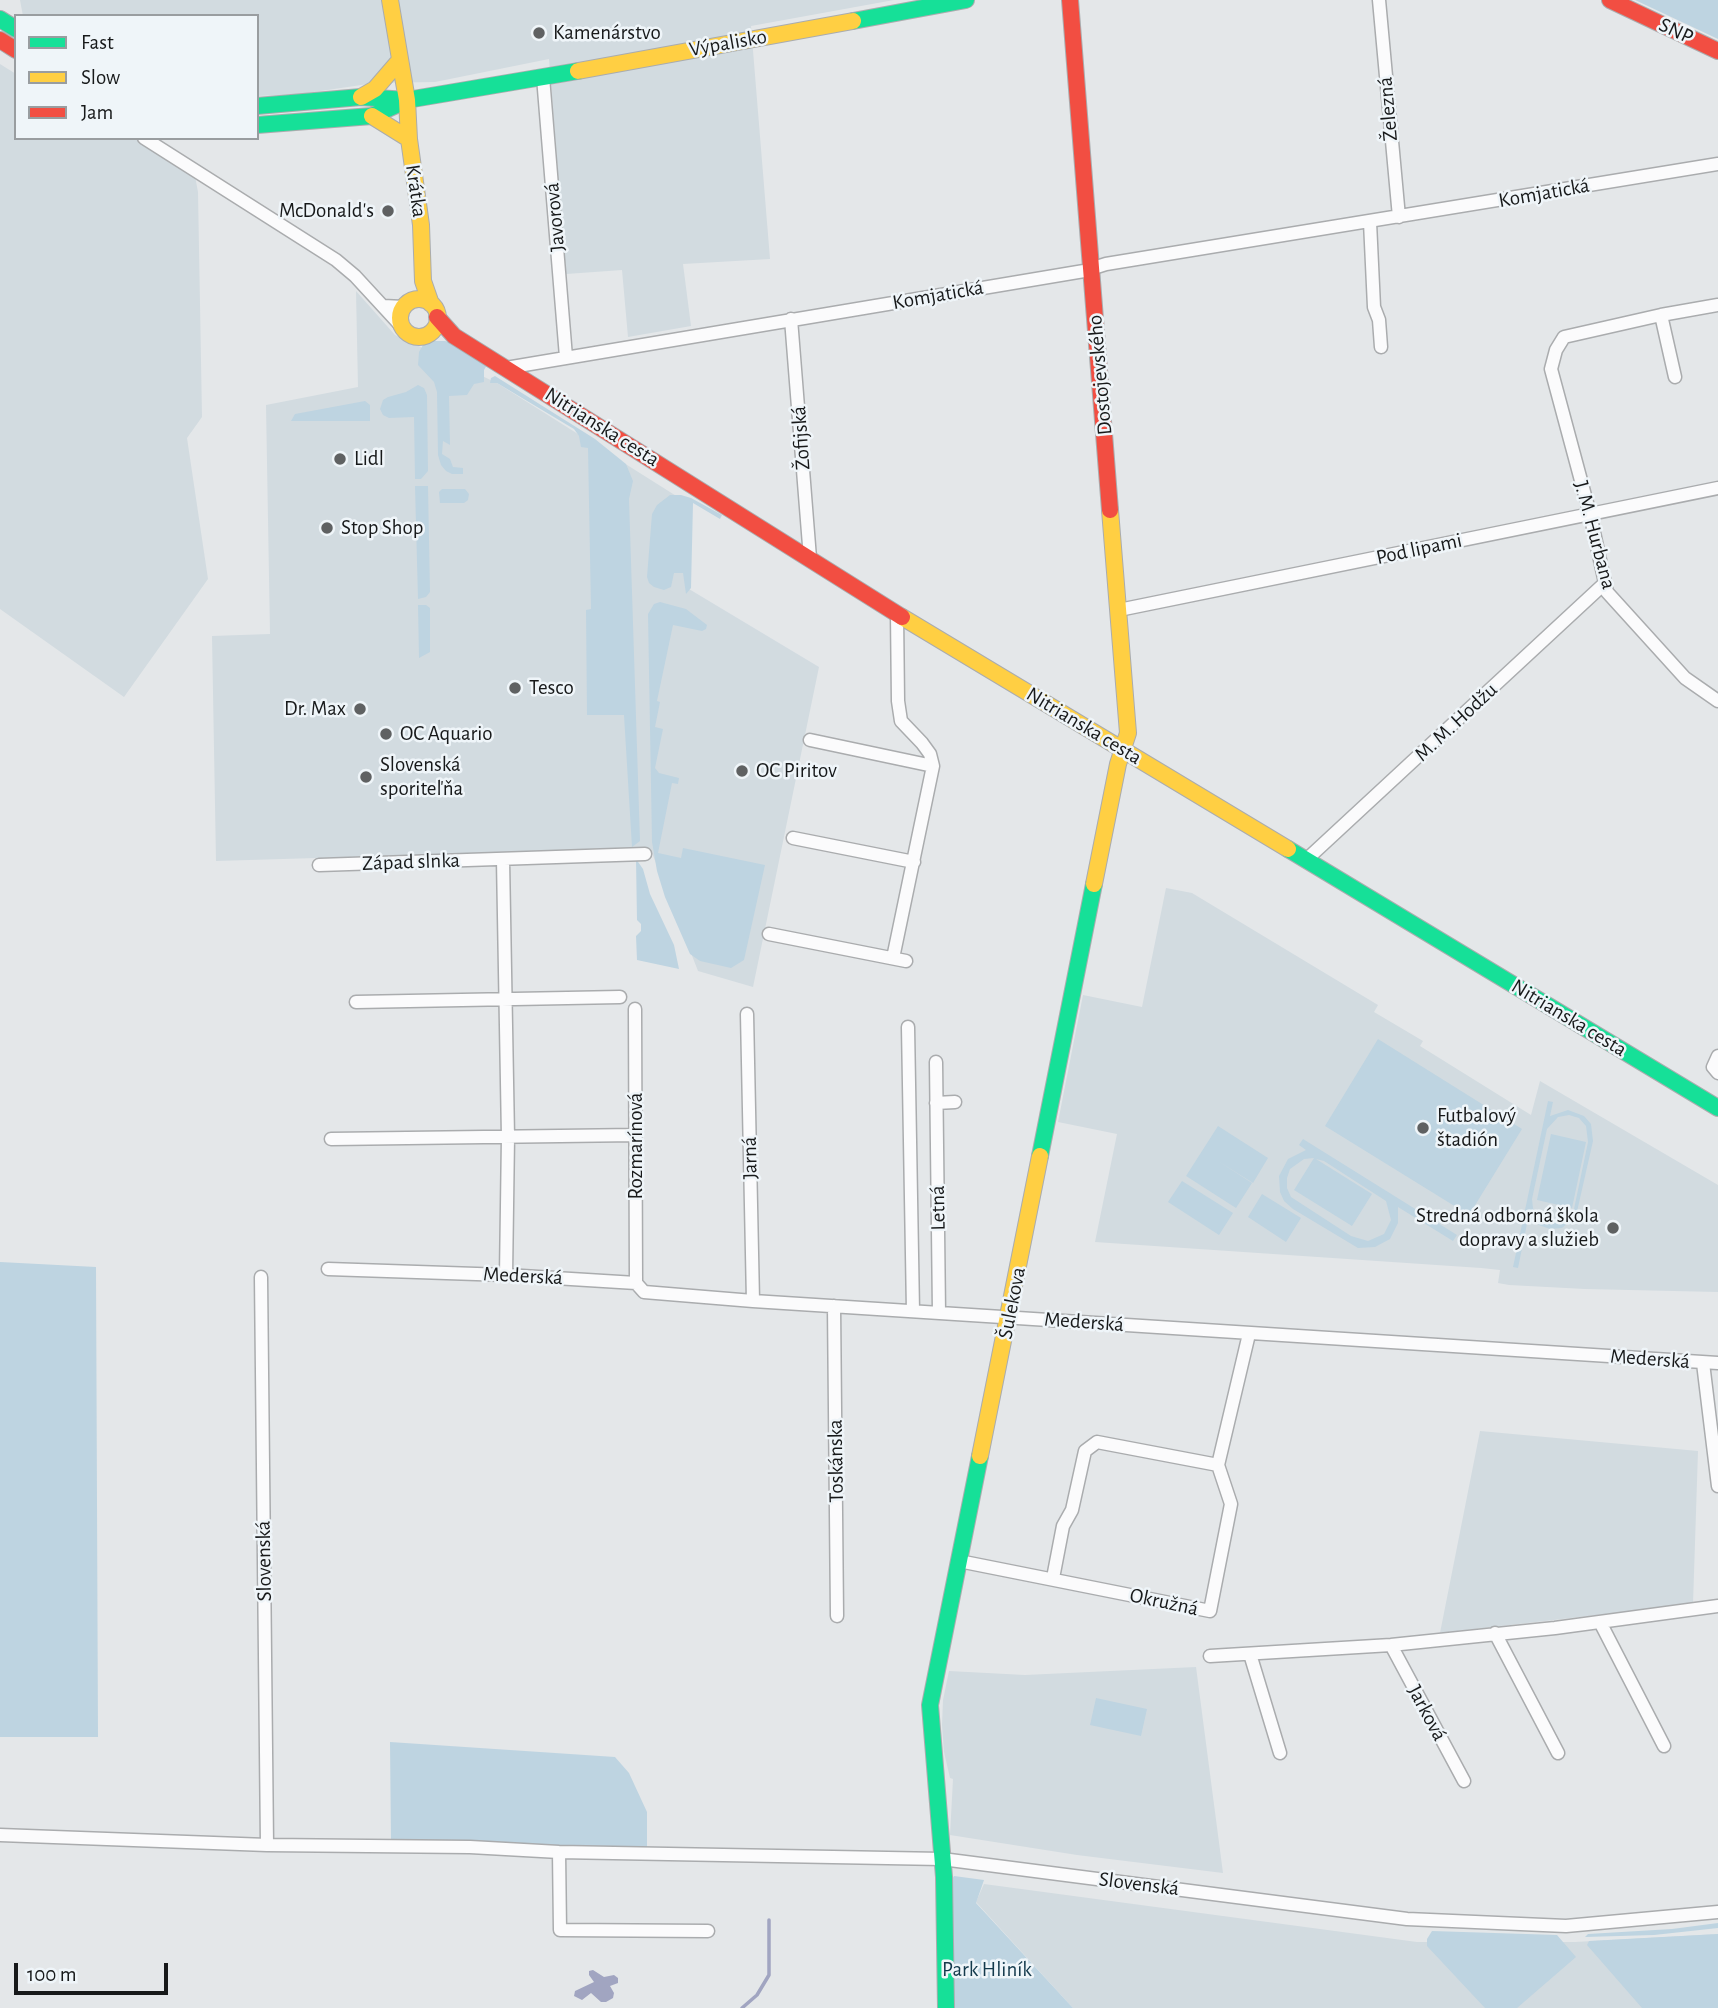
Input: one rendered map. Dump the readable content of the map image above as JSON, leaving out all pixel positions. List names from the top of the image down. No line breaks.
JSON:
{"streets":{"main road":["SNP","Výpalisko","Krátka","Dostojevského","Nitrianska cesta","Šulekova"],"street":["Železná","Komjatická","Javorová","Žofijská","J. M. Hurbana","Pod lipami","M. M. Hodžu","Západ slnka","Rozmarínová","Jarná","Letná","Mederská","Toskánska","Slovenská","Okružná","Jarková"]},"crossings":[["Výpalisko","Krátka"],["Výpalisko","Javorová"],["Železná","Komjatická"],["Krátka","Nitrianska cesta"],["Komjatická","Javorová"],["Komjatická","Dostojevského"],["Komjatická","Nitrianska cesta"],["Komjatická","Žofijská"],["Dostojevského","Nitrianska cesta"],["Dostojevského","Pod lipami"],["Dostojevského","Šulekova"],["Nitrianska cesta","Žofijská"],["Nitrianska cesta","M. M. Hodžu"],["Nitrianska cesta","Šulekova"],["J. M. Hurbana","Pod lipami"],["J. M. Hurbana","M. M. Hodžu"],["Rozmarínová","Mederská"],["Jarná","Mederská"],["Letná","Mederská"],["Mederská","Šulekova"],["Mederská","Toskánska"],["Šulekova","Slovenská"],["Šulekova","Okružná"]],"parks":["Park Hliník"],"places":["Kamenárstvo","McDonald's","Lidl","Stop Shop","Tesco","Dr. Max","OC Aquario","OC Piritov","Slovenská sporiteľňa","Futbalový štadión","Stredná odborná škola dopravy a služieb"],"legend":["Fast","Slow","Jam"],"scale_bar":"100 m"}
